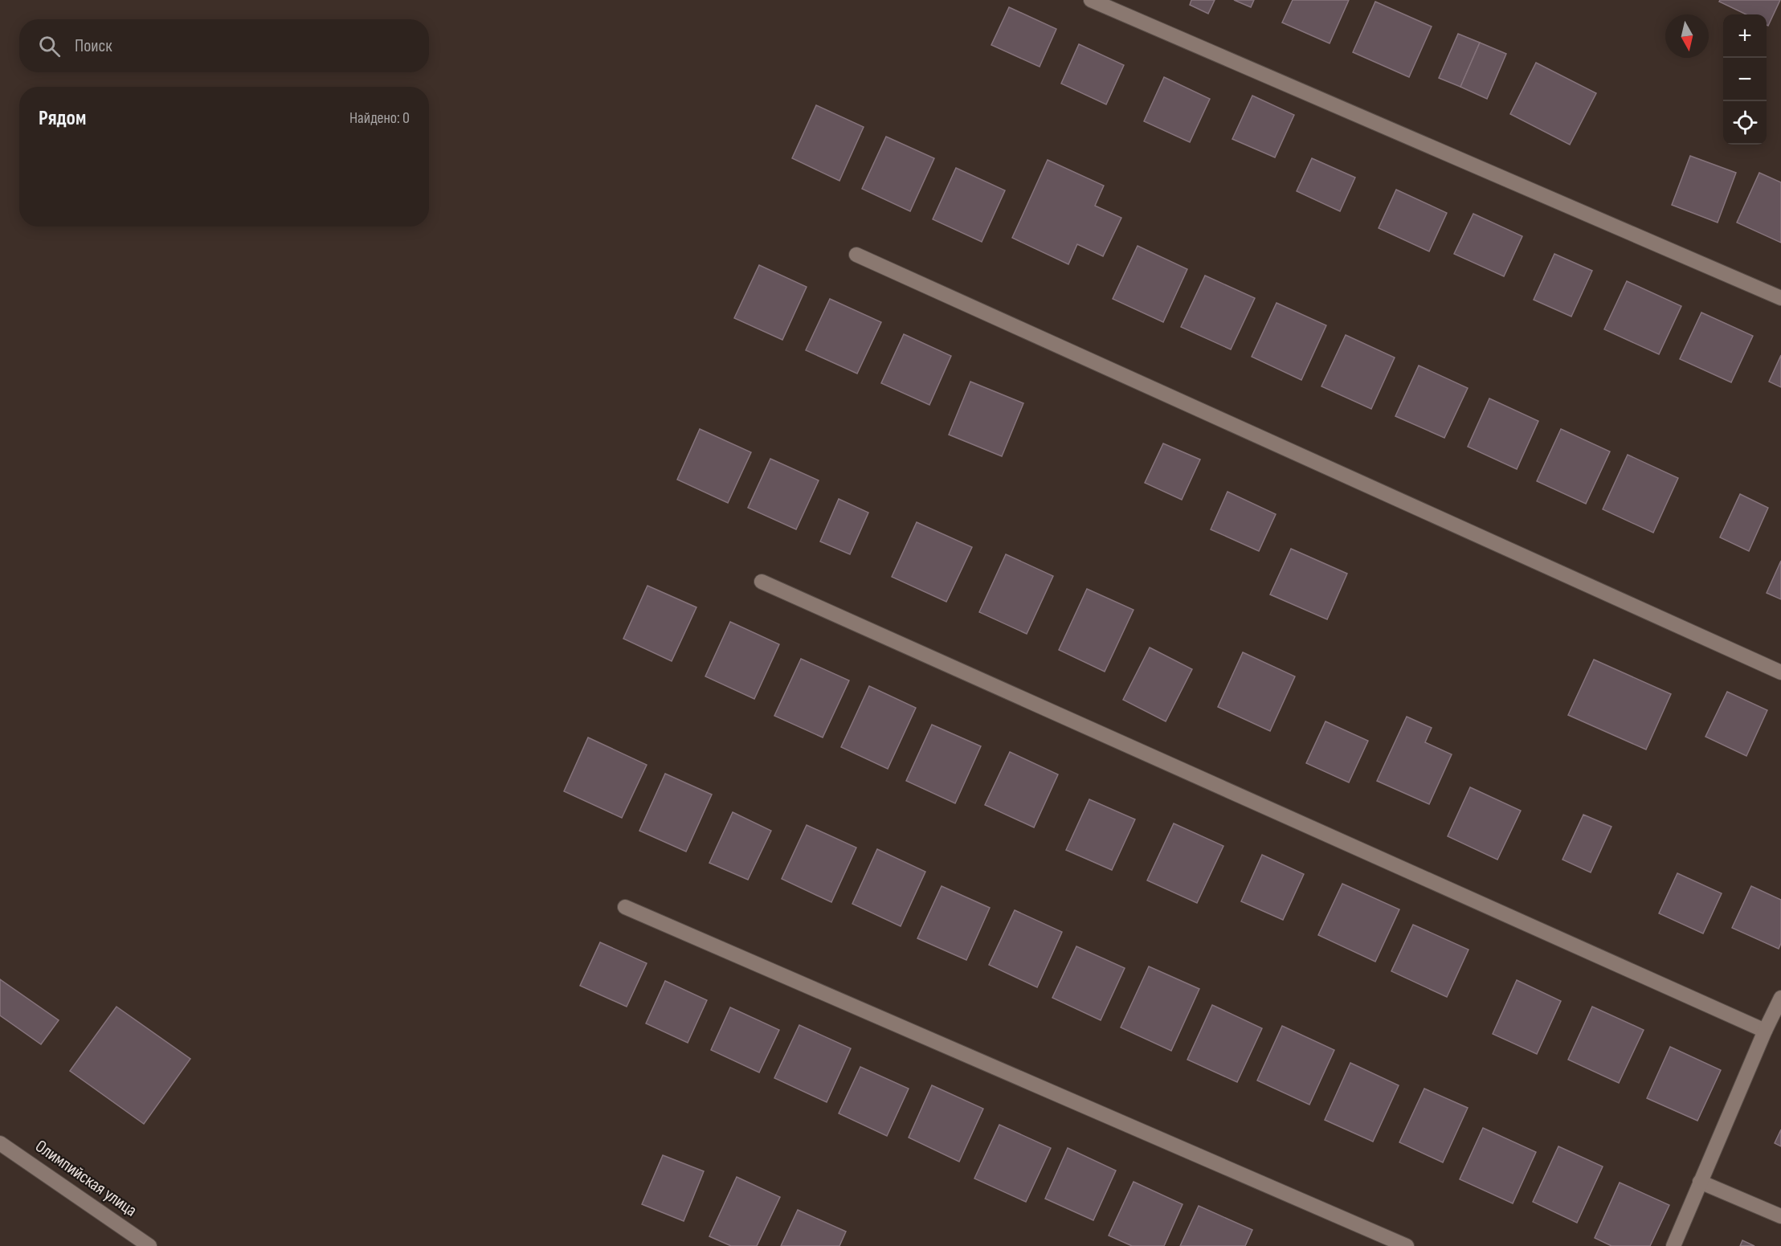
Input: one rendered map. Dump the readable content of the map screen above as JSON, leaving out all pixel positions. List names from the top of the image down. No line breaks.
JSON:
{"streets":{"street":["Олимпийская улица"]},"north":"bottom","page":{"map_buttons":["+","−"],"search":"Поиск","heading":["Рядом","Найдено: 0"]}}
